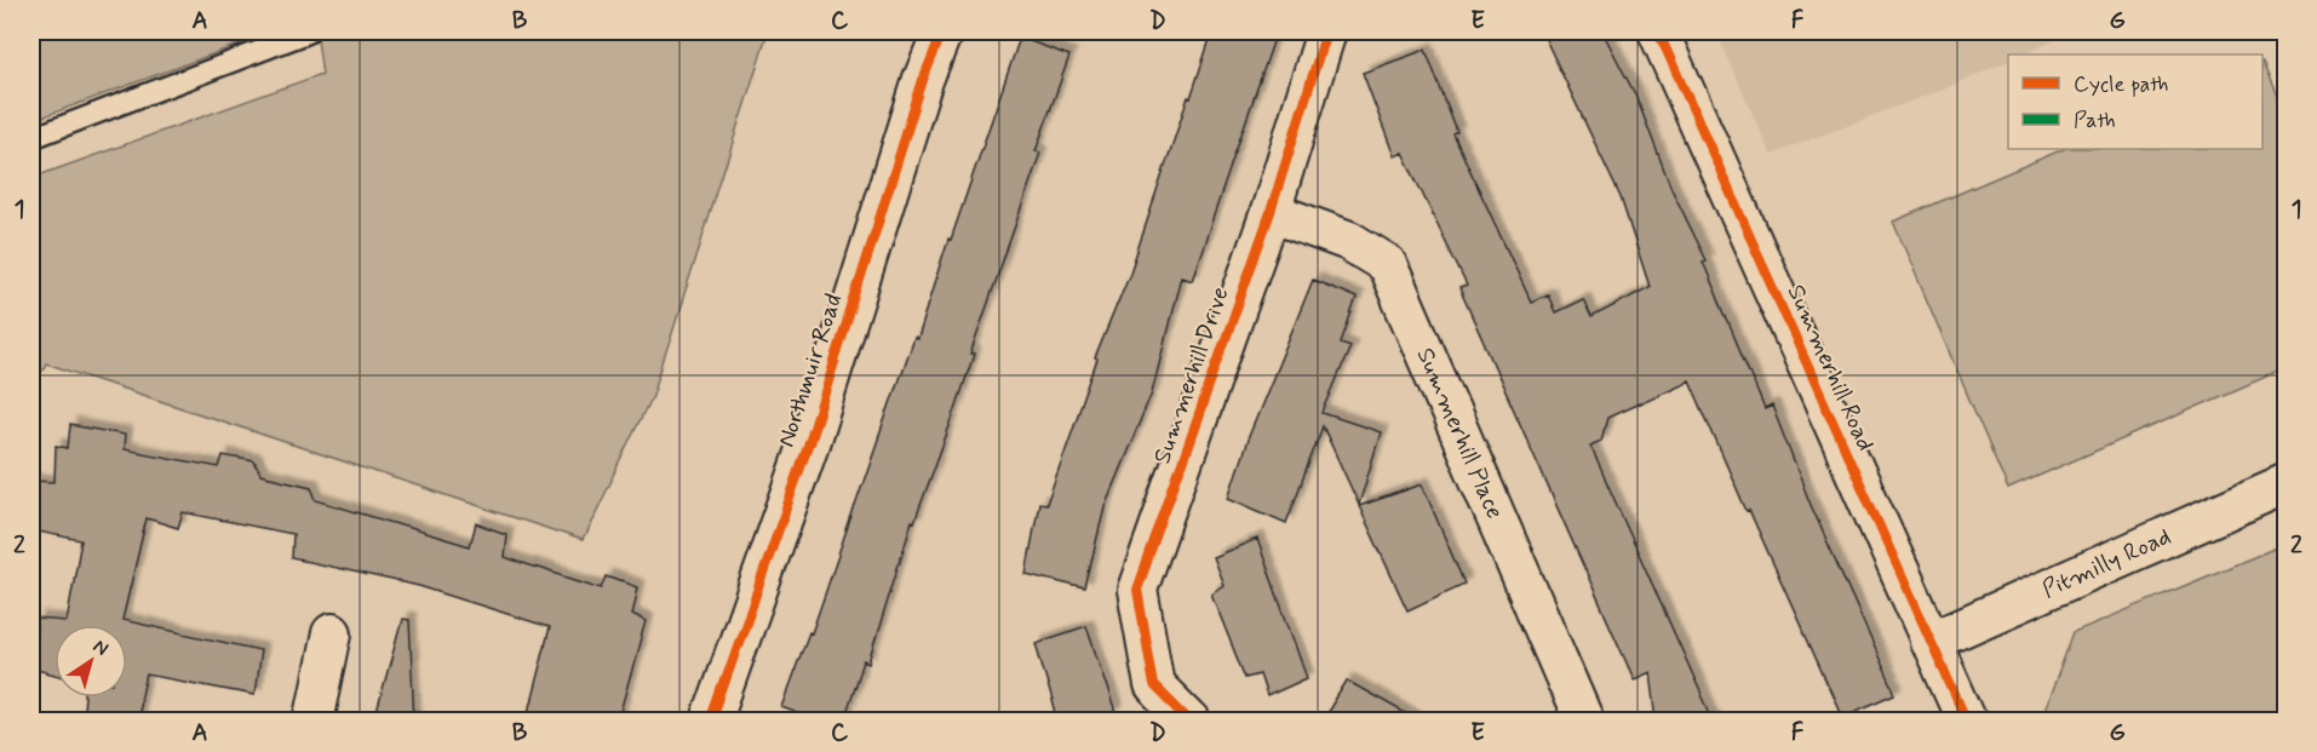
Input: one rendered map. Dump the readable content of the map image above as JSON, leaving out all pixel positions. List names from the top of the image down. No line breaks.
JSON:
{"streets":{"street":["Summerhill Road","Northmuir Road","Summerhill Drive","Summerhill Place","Pitmilly Road"]},"crossings":[["Summerhill Road","Pitmilly Road"],["Summerhill Drive","Summerhill Place"]],"legend":["Cycle path","Path"],"north":"top right","grid":{"columns":["A","B","C","D","E","F","G"],"rows":["1","2"]}}
